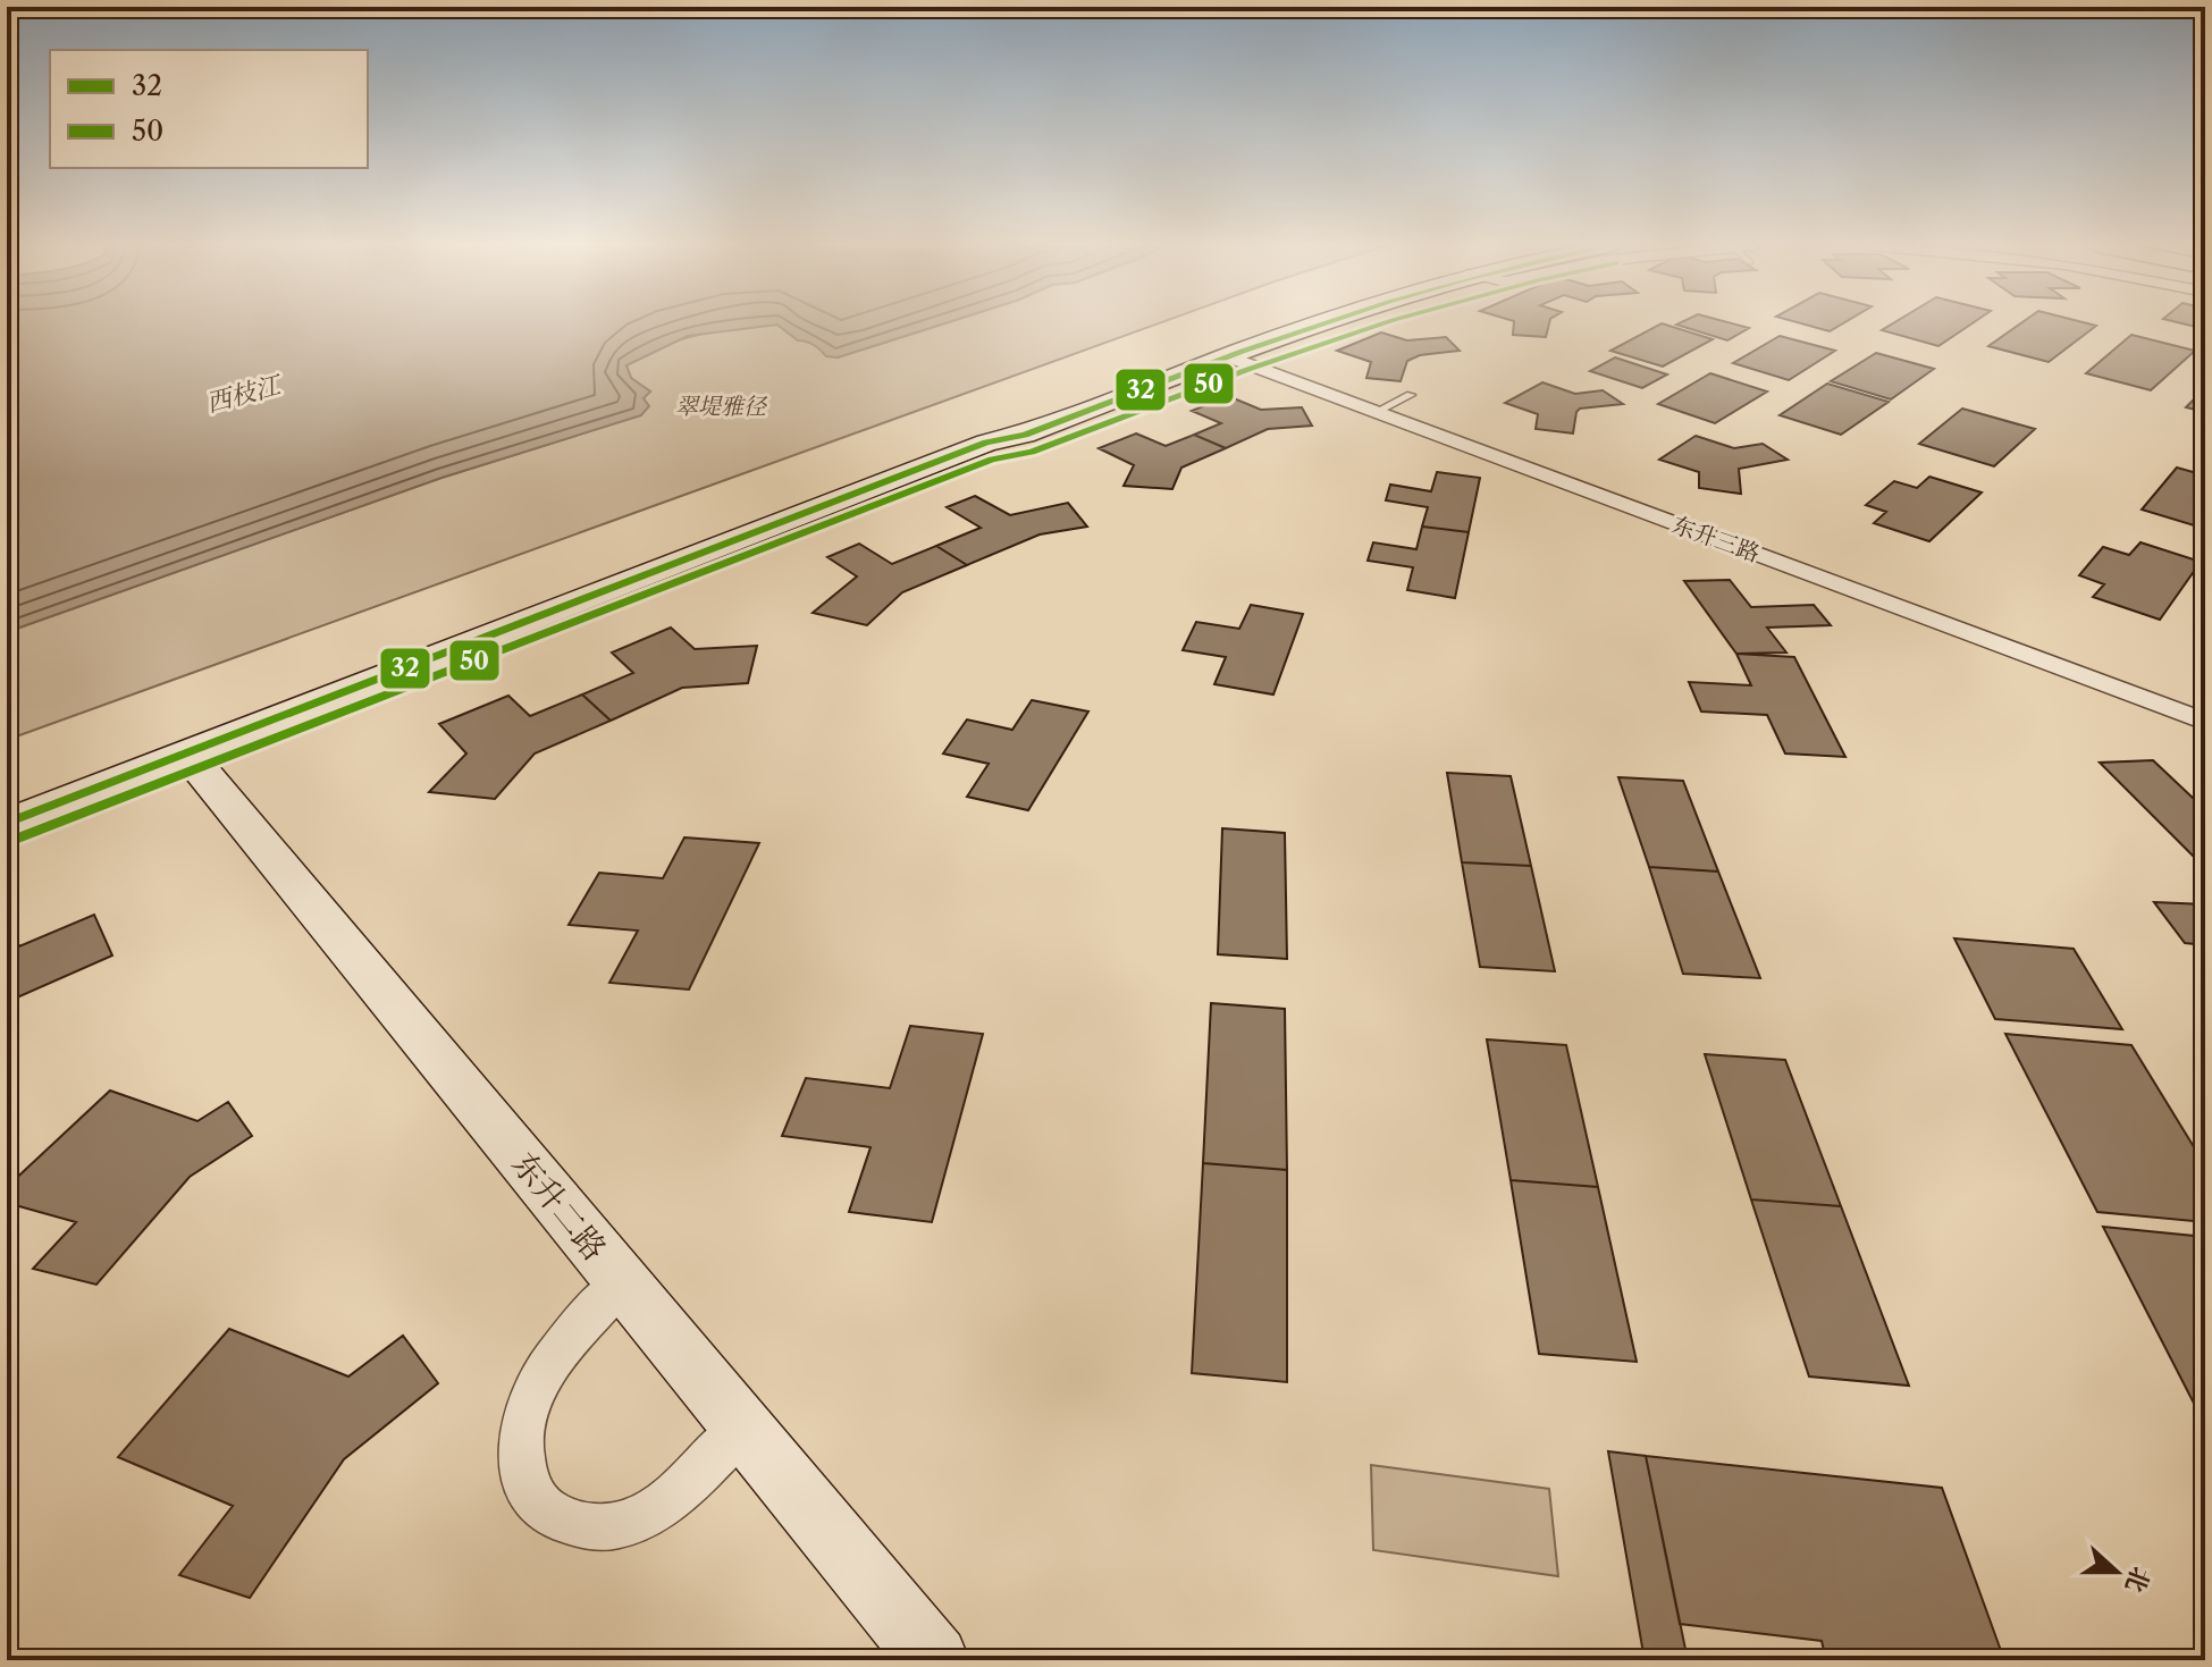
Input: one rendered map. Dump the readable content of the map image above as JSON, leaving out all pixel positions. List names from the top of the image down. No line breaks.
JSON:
{"streets":{"main road":["东升二路"],"street":["东升三路"]},"water":["西枝江"],"parks":["翠堤雅径"],"lines":["transit line 32","transit line 50"],"legend":["32","50"],"north":"right"}
